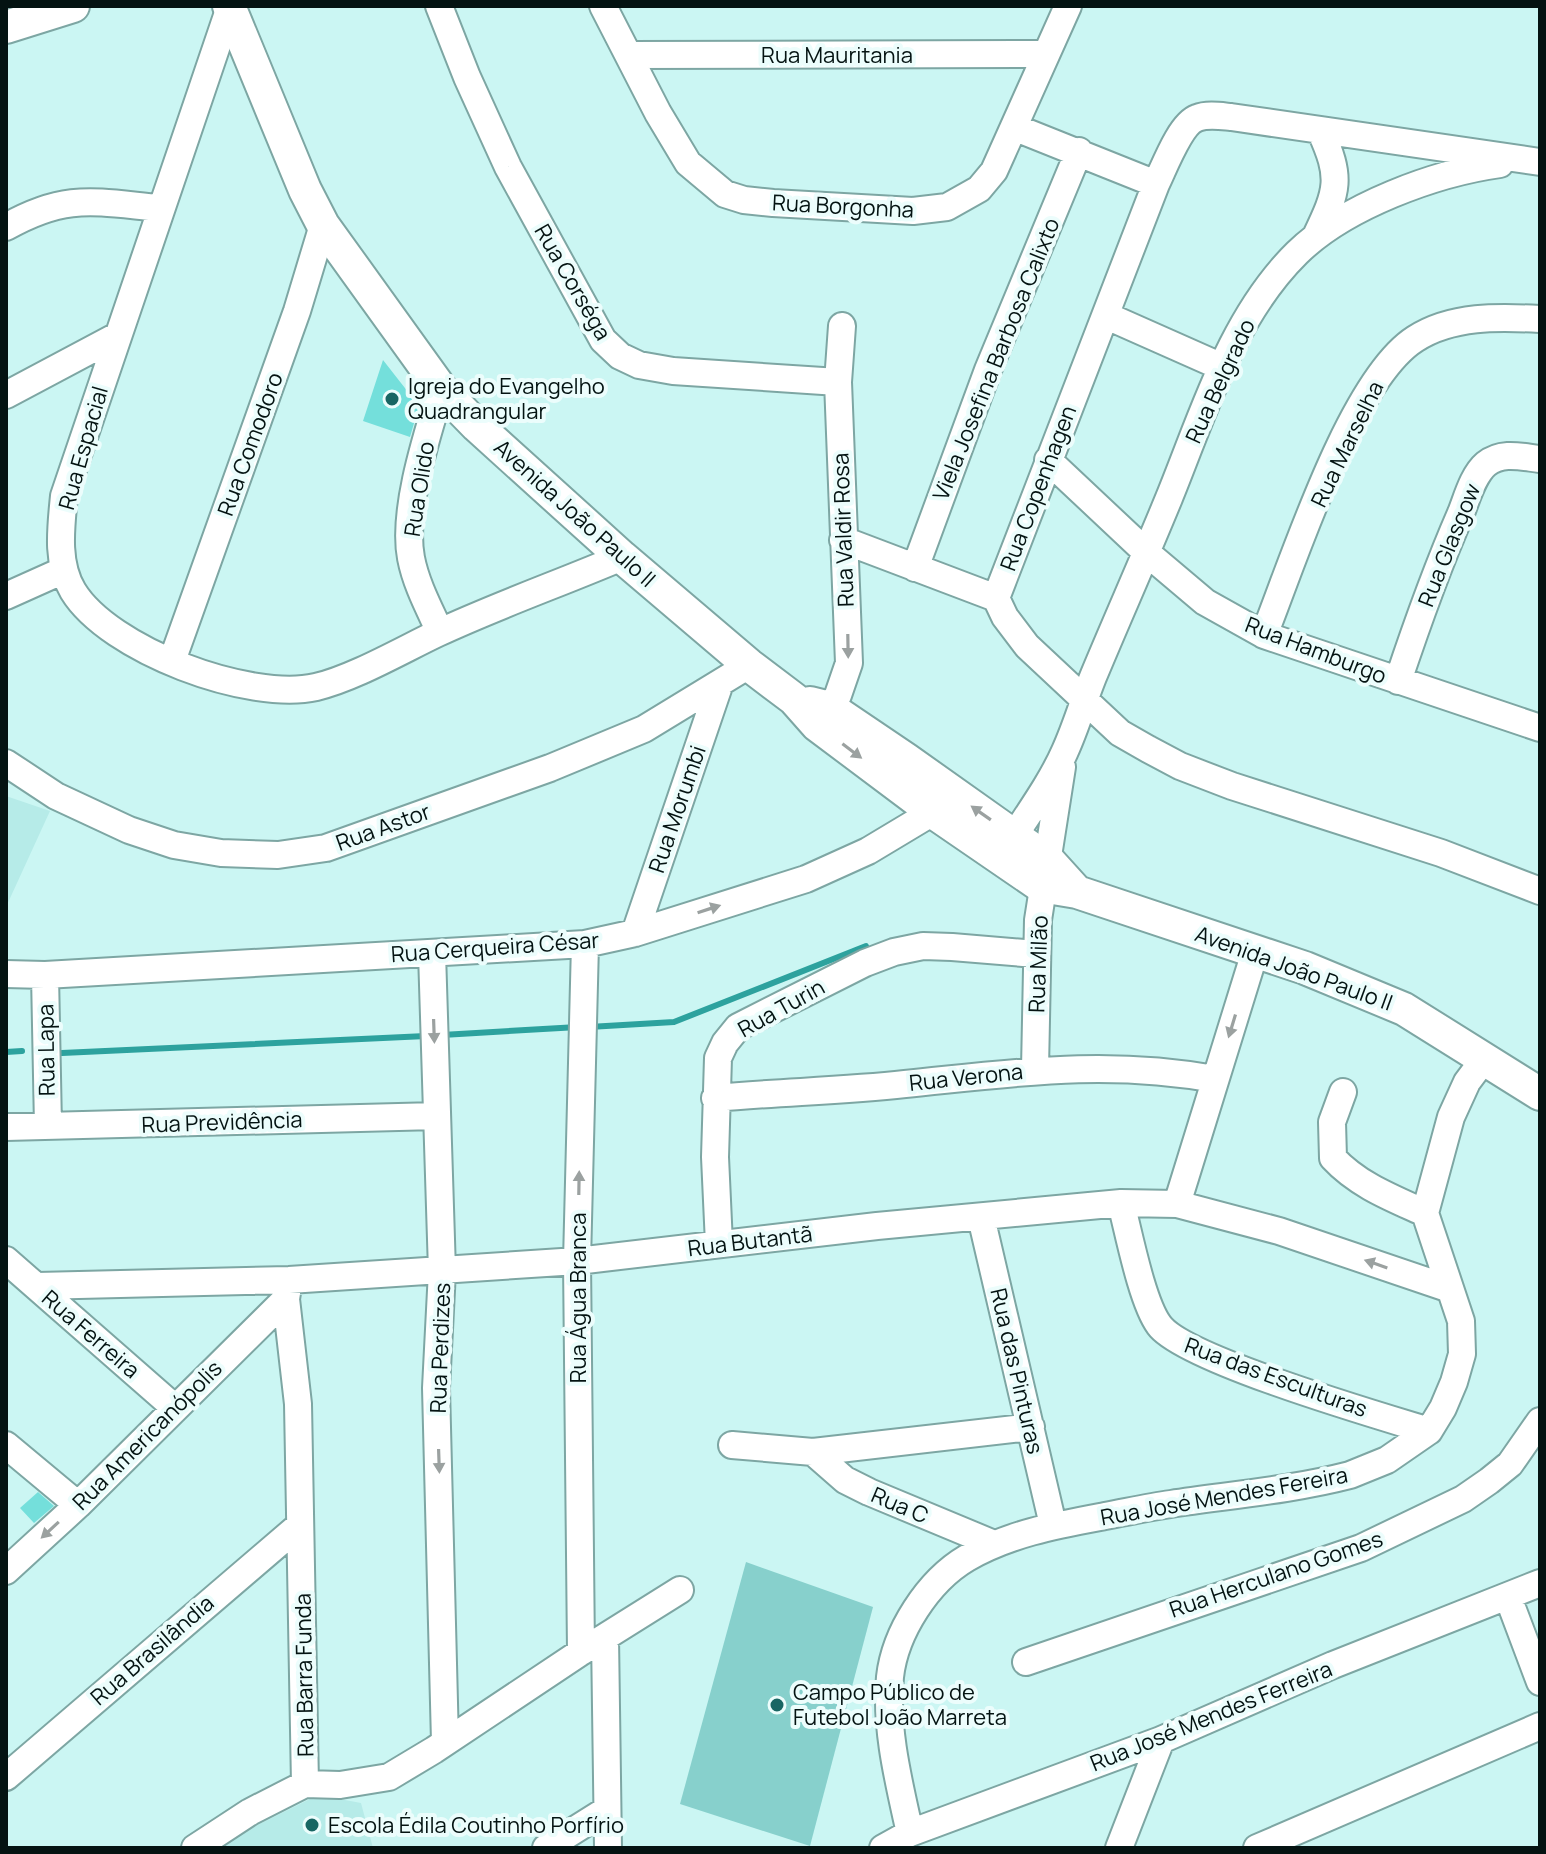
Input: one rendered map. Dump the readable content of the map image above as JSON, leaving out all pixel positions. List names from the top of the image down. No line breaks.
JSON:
{"streets":{"main road":["Avenida João Paulo II"],"street":["Rua Mauritania","Rua Borgonha","Rua Corséga","Viela Josefina Barbosa Calixto","Rua Belgrado","Rua Comodoro","Rua Marselha","Rua Espacial","Rua Copenhagen","Rua Olido","Rua Valdir Rosa","Rua Glasgow","Rua Hamburgo","Rua Morumbi","Rua Astor","Rua Cerqueira César","Rua Milão","Rua Turin","Rua Lapa","Rua Verona","Rua Previdência","Rua Butantã","Rua Água Branca","Rua Ferreira","Rua Perdizes","Rua das Pinturas","Rua das Esculturas","Rua Americanópolis","Rua José Mendes Fereira","Rua C","Rua Herculano Gomes","Rua Brasilândia","Rua Barra Funda","Rua José Mendes Ferreira"]},"crossings":[["Rua Mauritania","Rua Borgonha"],["Rua Corséga","Rua Valdir Rosa"],["Rua Belgrado","Rua Copenhagen"],["Rua Belgrado","Avenida João Paulo II"],["Rua Belgrado","Rua Hamburgo"],["Rua Belgrado","Rua Milão"],["Rua Comodoro","Rua Espacial"],["Rua Comodoro","Avenida João Paulo II"],["Rua Marselha","Rua Hamburgo"],["Rua Espacial","Rua Olido"],["Rua Espacial","Avenida João Paulo II"],["Rua Copenhagen","Rua Hamburgo"],["Rua Olido","Avenida João Paulo II"],["Avenida João Paulo II","Rua Valdir Rosa"],["Avenida João Paulo II","Rua Astor"],["Avenida João Paulo II","Rua Cerqueira César"],["Avenida João Paulo II","Rua Milão"],["Rua Glasgow","Rua Hamburgo"],["Rua Morumbi","Rua Astor"],["Rua Morumbi","Rua Cerqueira César"],["Rua Cerqueira César","Rua Lapa"],["Rua Cerqueira César","Rua Água Branca"],["Rua Cerqueira César","Rua Perdizes"],["Rua Milão","Rua Turin"],["Rua Milão","Rua Verona"],["Rua Turin","Rua Verona"],["Rua Turin","Rua Butantã"],["Rua Lapa","Rua Previdência"],["Rua Previdência","Rua Perdizes"],["Rua Butantã","Rua Água Branca"],["Rua Butantã","Rua Ferreira"],["Rua Butantã","Rua Perdizes"],["Rua Butantã","Rua das Pinturas"],["Rua Butantã","Rua das Esculturas"],["Rua Butantã","Rua Americanópolis"],["Rua Butantã","Rua José Mendes Fereira"],["Rua Butantã","Rua Barra Funda"],["Rua Água Branca","Rua Barra Funda"],["Rua Ferreira","Rua Americanópolis"],["Rua Perdizes","Rua Barra Funda"],["Rua das Pinturas","Rua José Mendes Fereira"],["Rua das Esculturas","Rua José Mendes Fereira"],["Rua Americanópolis","Rua Barra Funda"],["Rua José Mendes Fereira","Rua C"],["Rua José Mendes Fereira","Rua José Mendes Ferreira"],["Rua Brasilândia","Rua Barra Funda"]],"one_way":["Rua Valdir Rosa","Rua Água Branca","Rua Perdizes"],"places":["Igreja do Evangelho Quadrangular","Campo Público de Futebol João Marreta","Escola Édila Coutinho Porfírio"]}
